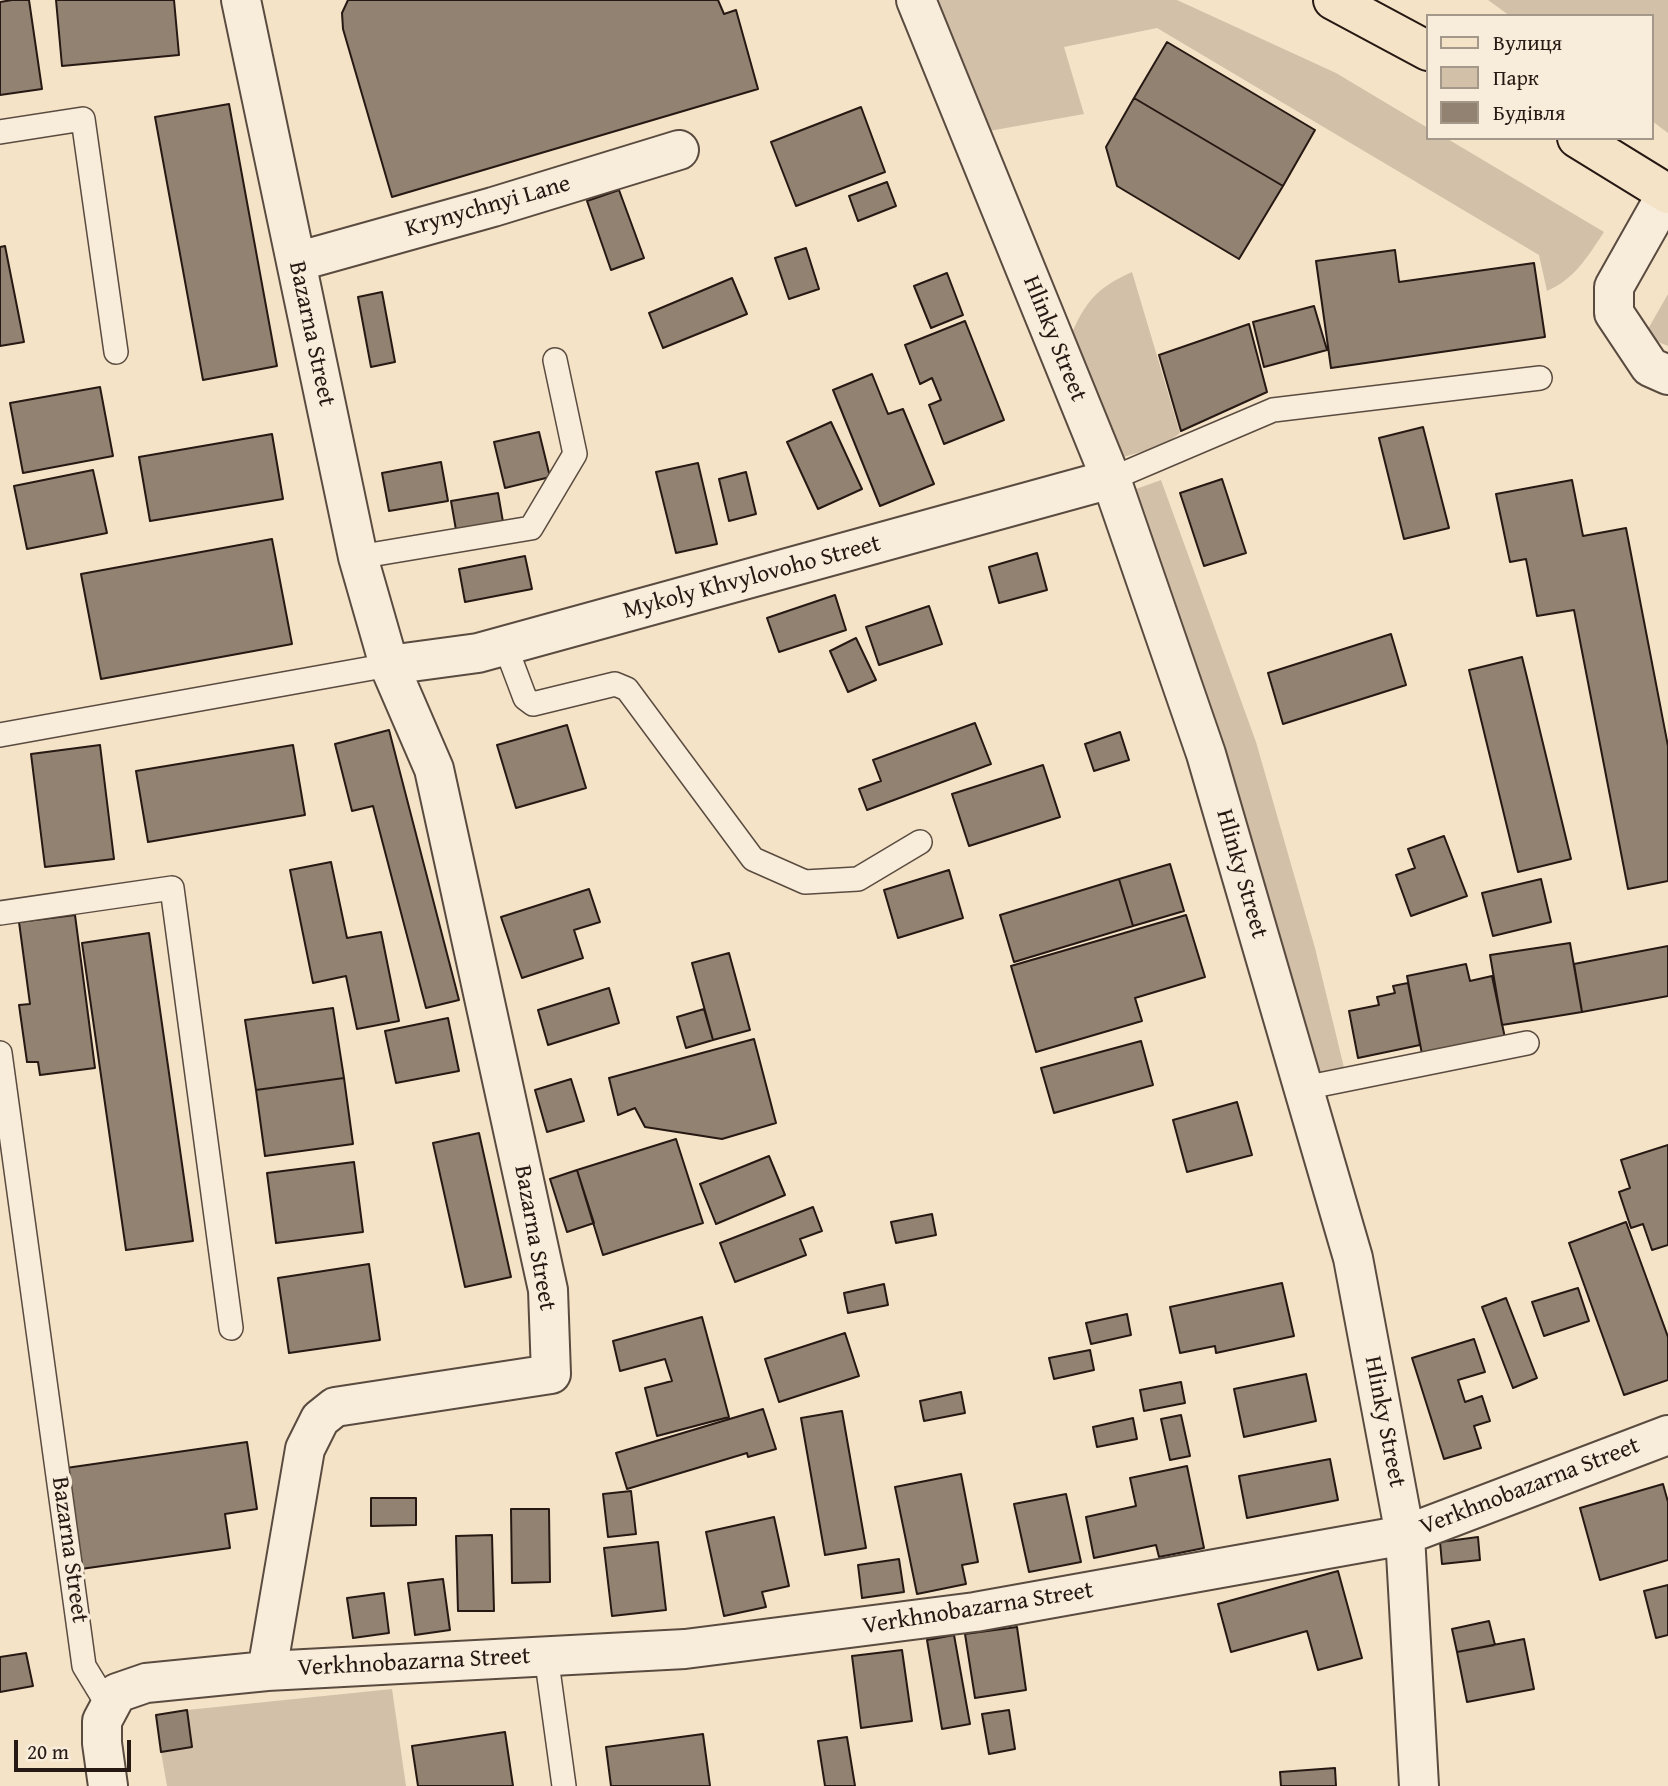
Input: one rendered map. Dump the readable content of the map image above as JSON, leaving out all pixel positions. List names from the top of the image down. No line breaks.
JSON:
{"streets":{"street":["Krynychnyi Lane","Bazarna Street","Hlinky Street","Mykoly Khvylovoho Street","Verkhnobazarna Street"]},"crossings":[["Krynychnyi Lane","Bazarna Street"],["Bazarna Street","Mykoly Khvylovoho Street"],["Bazarna Street","Verkhnobazarna Street"],["Hlinky Street","Mykoly Khvylovoho Street"],["Hlinky Street","Verkhnobazarna Street"]],"legend":["Вулиця","Парк","Будівля"],"scale_bar":"20 m"}
